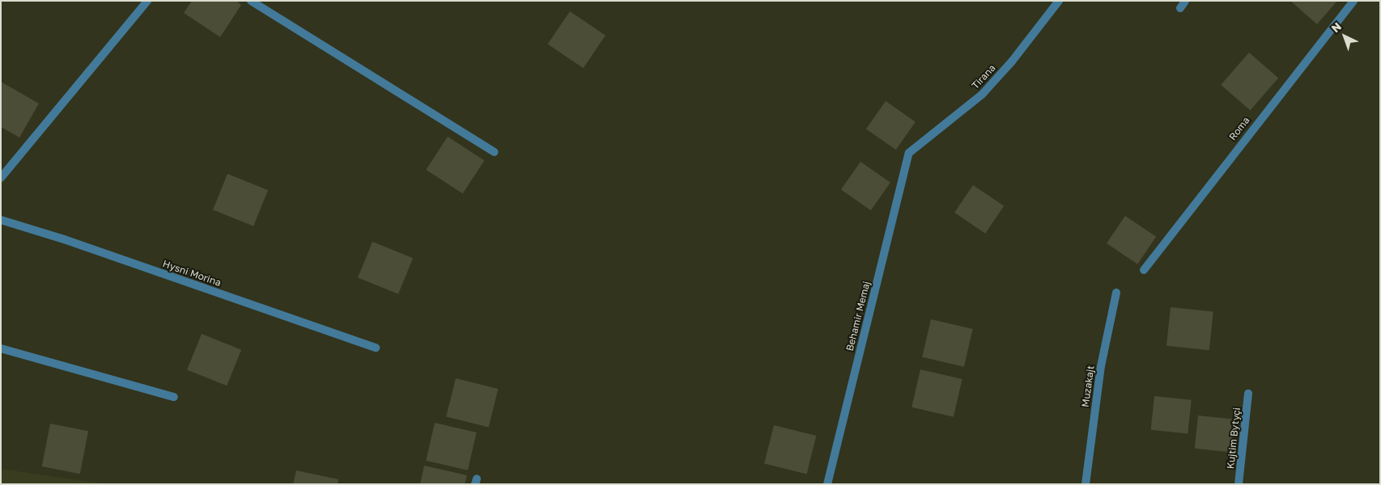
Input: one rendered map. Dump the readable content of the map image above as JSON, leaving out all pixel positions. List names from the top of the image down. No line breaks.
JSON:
{"streets":{"street":["Tirana","Roma","Hysni Morina","Behamir Memaj","Muzakajt","Kujtim Bytyçi"]},"crossings":[["Tirana","Behamir Memaj"]],"north":"top left"}
